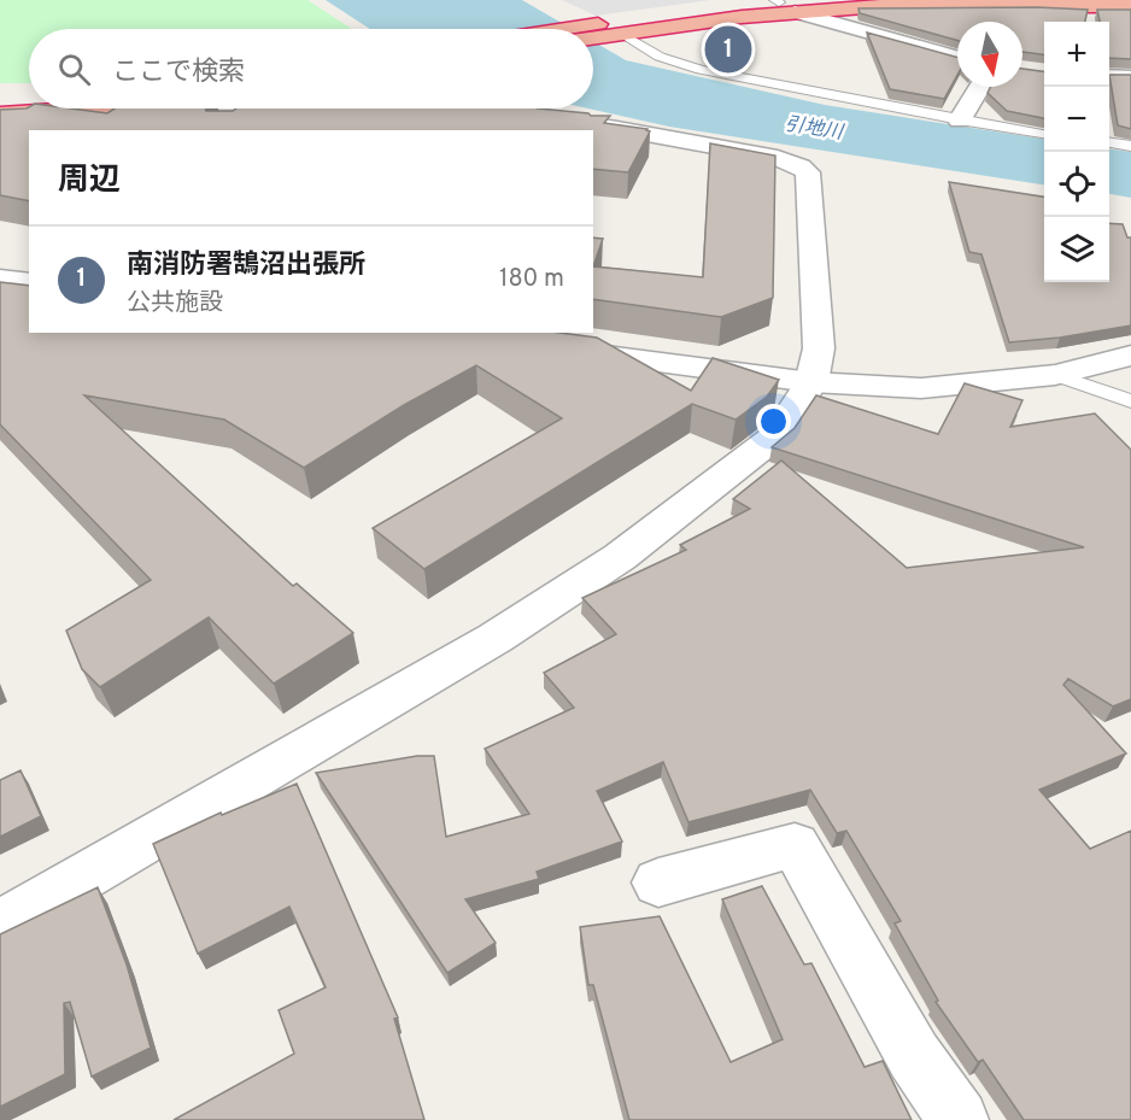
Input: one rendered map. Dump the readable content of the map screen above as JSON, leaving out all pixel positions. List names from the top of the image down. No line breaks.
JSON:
{"water":["引地川"],"north":"bottom","page":{"map_buttons":["+","−"],"pins":"1","search":"ここで検索","heading":"周辺","list":[{"mark":"1","name":"南消防署鵠沼出張所","note":"公共施設","value":"180 m"}]}}
